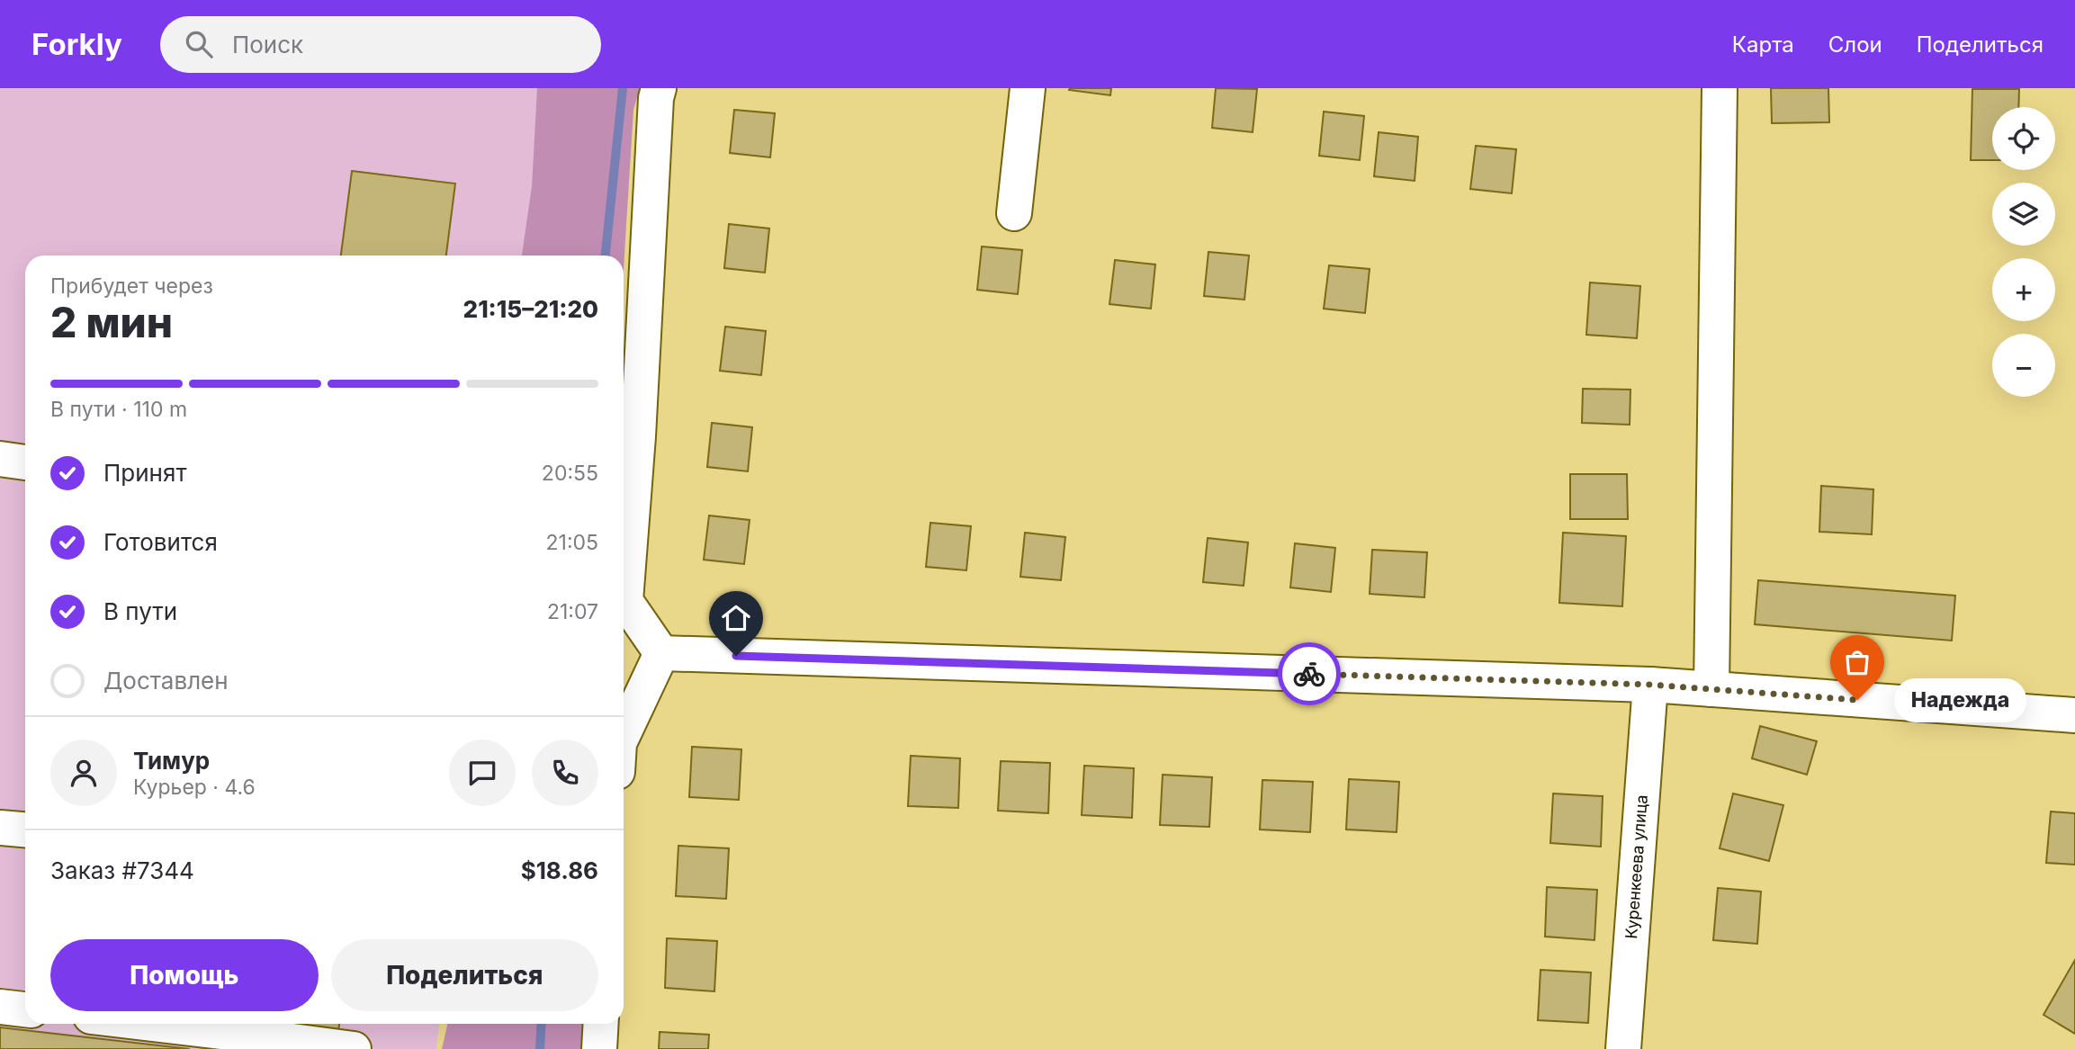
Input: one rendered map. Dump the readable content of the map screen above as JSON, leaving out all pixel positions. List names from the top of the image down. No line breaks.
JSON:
{"streets":{"street":["Куренкеева улица"]},"places":["Надежда"],"page":{"header":"Forkly","search":"Поиск","nav":["Карта","Слои","Поделиться"],"map_buttons":["+","−"],"heading":["2 мин","Прибудет через","21:15–21:20"],"panel":["Тимур","Курьер · 4.6","Заказ #7344","$18.86"],"bar":"В пути · 110 m","list":[["Принят","20:55"],["Готовится","21:05"],["В пути","21:07"],"Доставлен"],"bubble":"Надежда","buttons":["Помощь","Поделиться"]}}
